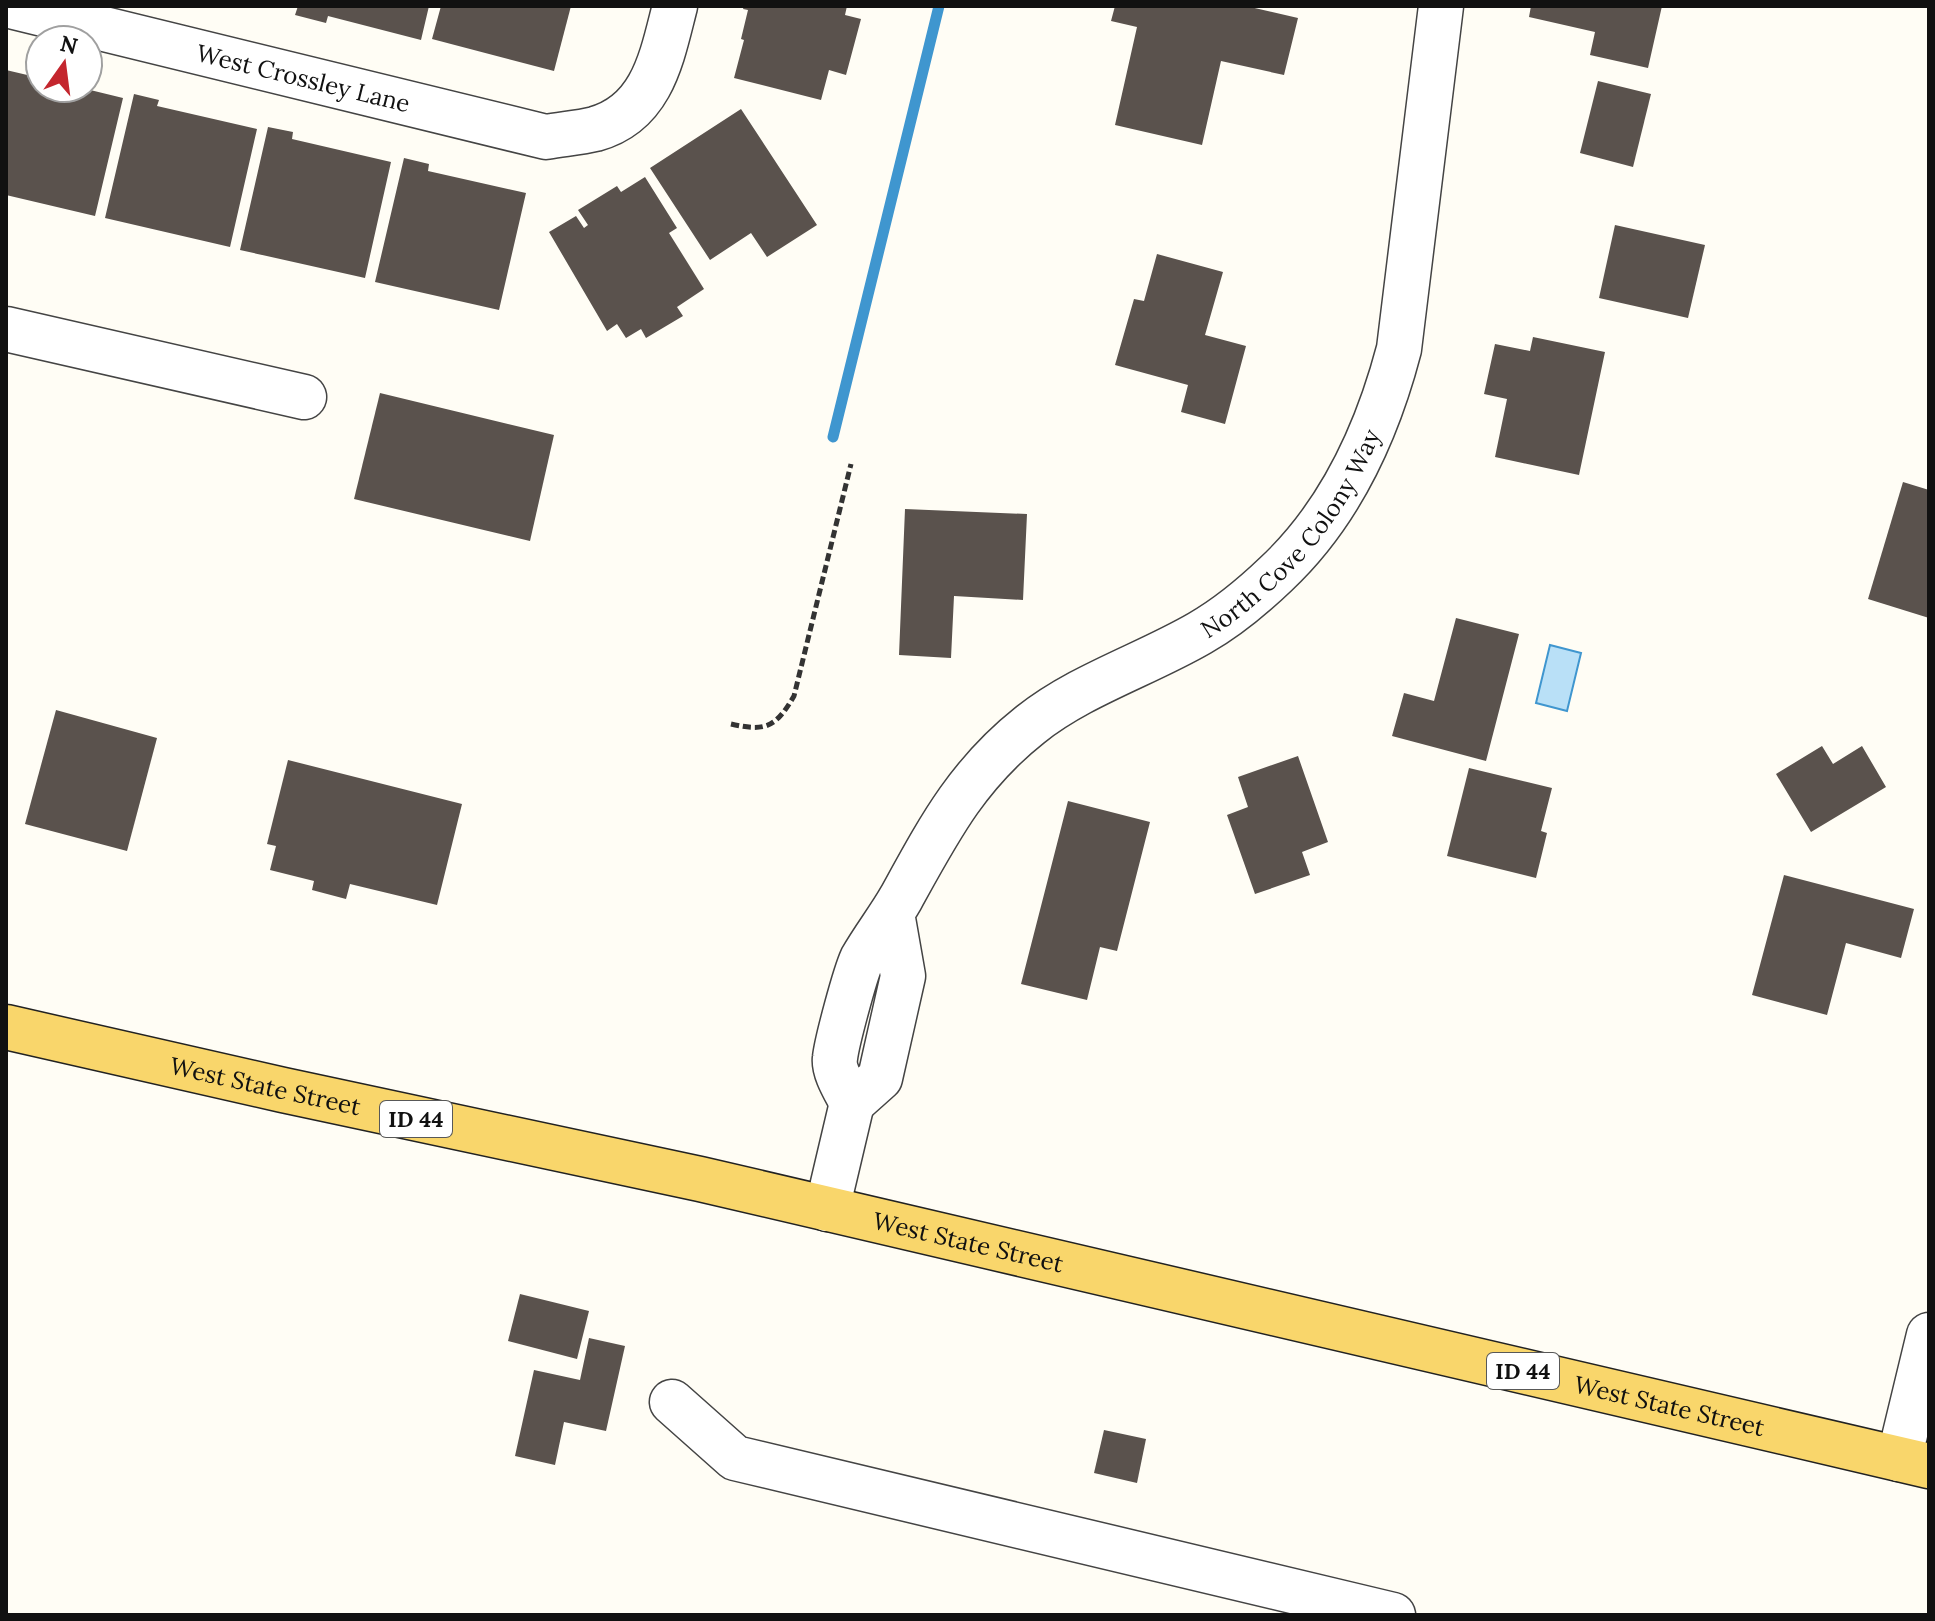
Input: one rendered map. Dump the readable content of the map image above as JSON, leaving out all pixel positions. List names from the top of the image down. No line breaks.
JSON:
{"streets":{"main road":["West State Street","ID 44"],"street":["West Crossley Lane","North Cove Colony Way"]},"crossings":[["North Cove Colony Way","West State Street"]],"north":"top"}
